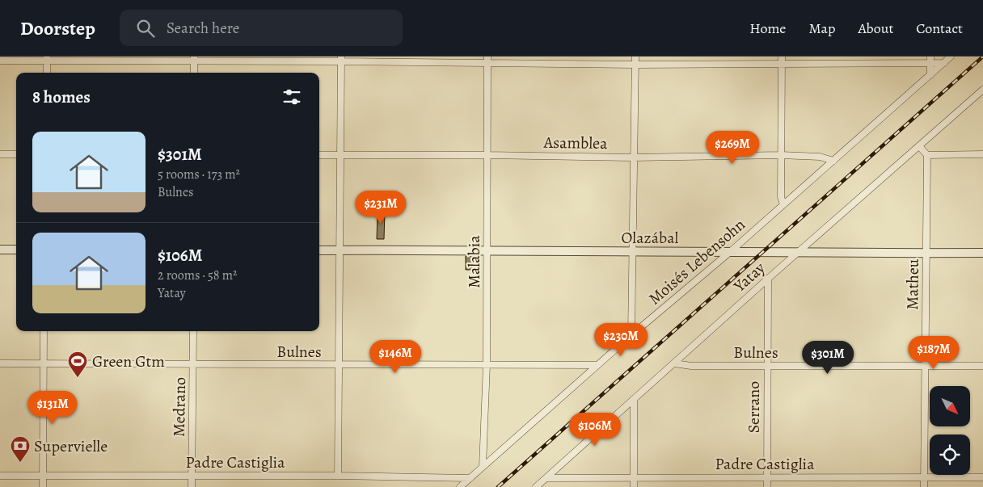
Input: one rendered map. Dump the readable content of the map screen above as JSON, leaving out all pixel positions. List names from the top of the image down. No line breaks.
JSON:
{"streets":{"street":["Asamblea","Olazábal","Malabia","Moisés Lebensohn","Yatay","Matheu","Bulnes","Medrano","Serrano","Padre Castiglia"]},"crossings":[["Asamblea","Malabia"],["Asamblea","Moisés Lebensohn"],["Olazábal","Malabia"],["Olazábal","Moisés Lebensohn"],["Olazábal","Yatay"],["Olazábal","Matheu"],["Malabia","Moisés Lebensohn"],["Malabia","Bulnes"],["Moisés Lebensohn","Bulnes"],["Moisés Lebensohn","Padre Castiglia"],["Yatay","Bulnes"],["Yatay","Serrano"],["Yatay","Padre Castiglia"],["Matheu","Bulnes"],["Matheu","Padre Castiglia"],["Bulnes","Medrano"],["Bulnes","Serrano"],["Medrano","Padre Castiglia"],["Serrano","Padre Castiglia"]],"places":{"sports":["Green Gtm"],"bank":["Supervielle"]},"north":"bottom right","page":{"header":"Doorstep","search":"Search here","nav":["Home","Map","About","Contact"],"heading":"8 homes","list":[{"name":"$301M","note":"5 rooms · 173 m² · Bulnes"},{"name":"$106M","note":"2 rooms · 58 m² · Yatay"}],"price":["$269M","$231M","$230M","$187M","$146M","$301M","$131M","$106M"]}}
